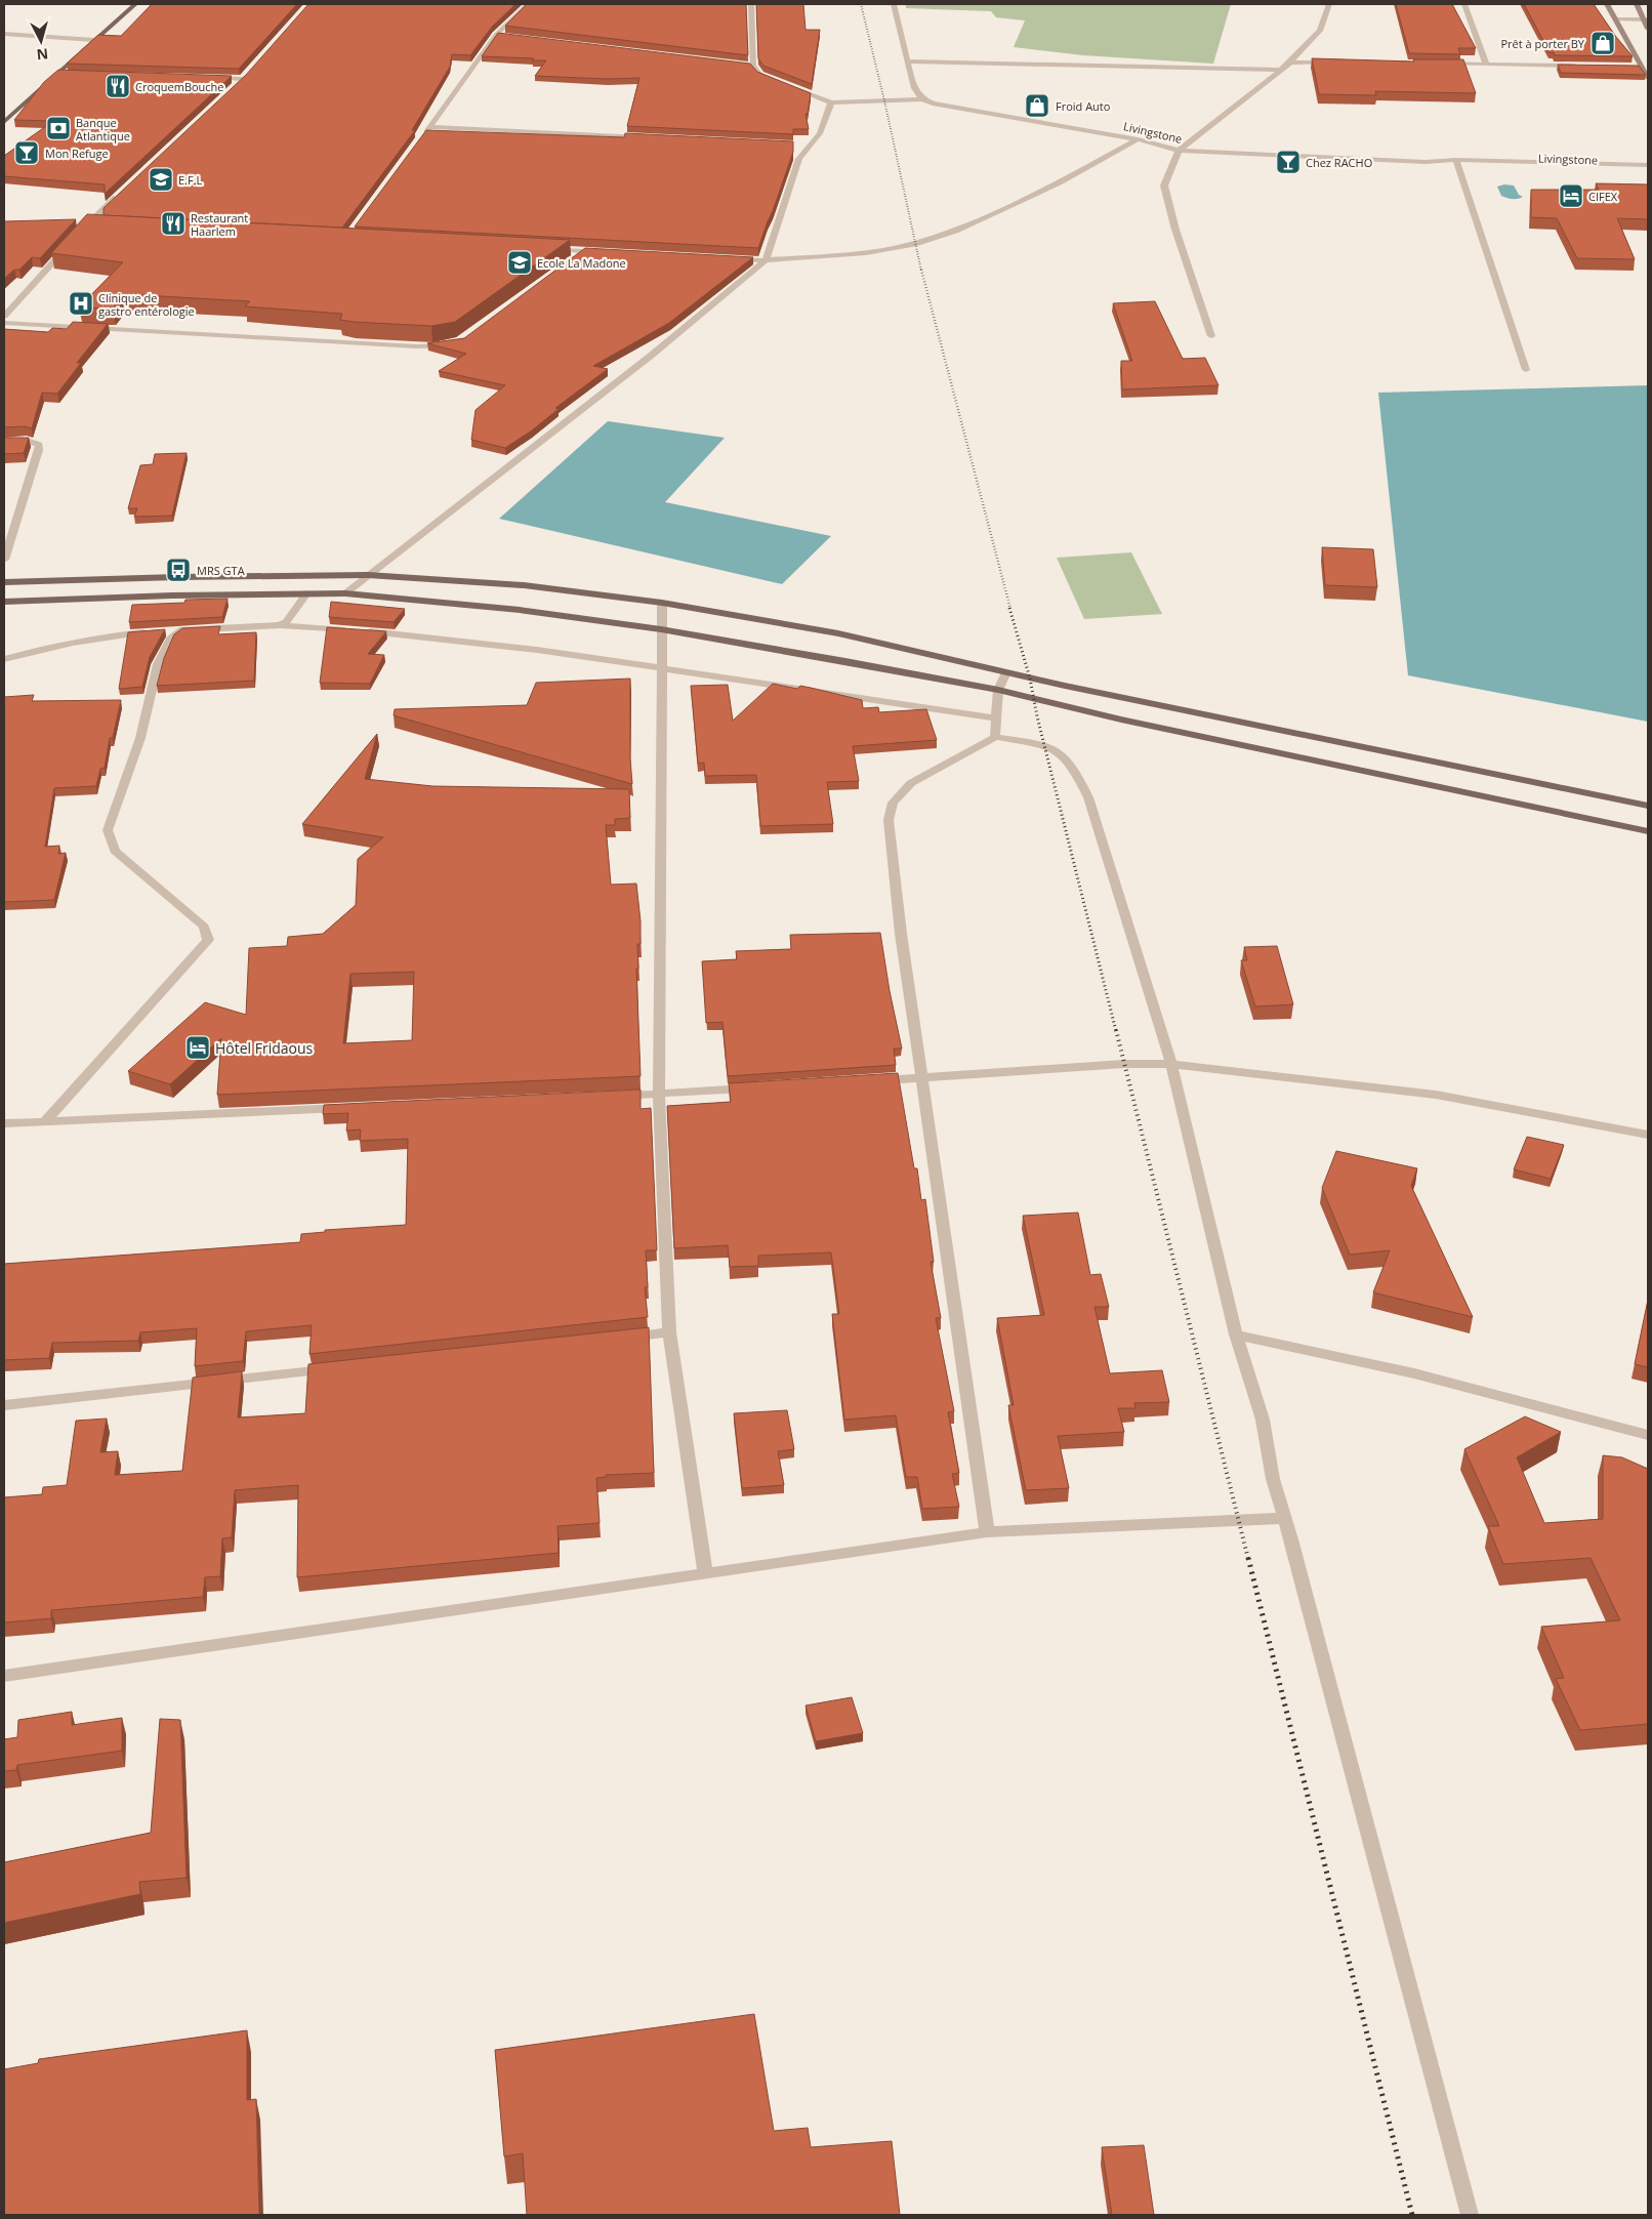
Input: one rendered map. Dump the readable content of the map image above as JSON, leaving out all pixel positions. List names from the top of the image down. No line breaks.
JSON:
{"streets":{"street":["Livingstone"]},"places":{"shop":["Prêt à porter BY","Froid Auto"],"restaurant":["CroquemBouche","Restaurant Haarlem"],"bank":["Banque Atlantique"],"bar":["Mon Refuge","Chez RACHO"],"school or university":["E.F.L","Ecole La Madone"],"hotel":["CIFEX","Hôtel Fridaous"],"hospital":["Clinique de gastro entérologie"],"bus stop":["MRS GTA"]},"north":"bottom"}
